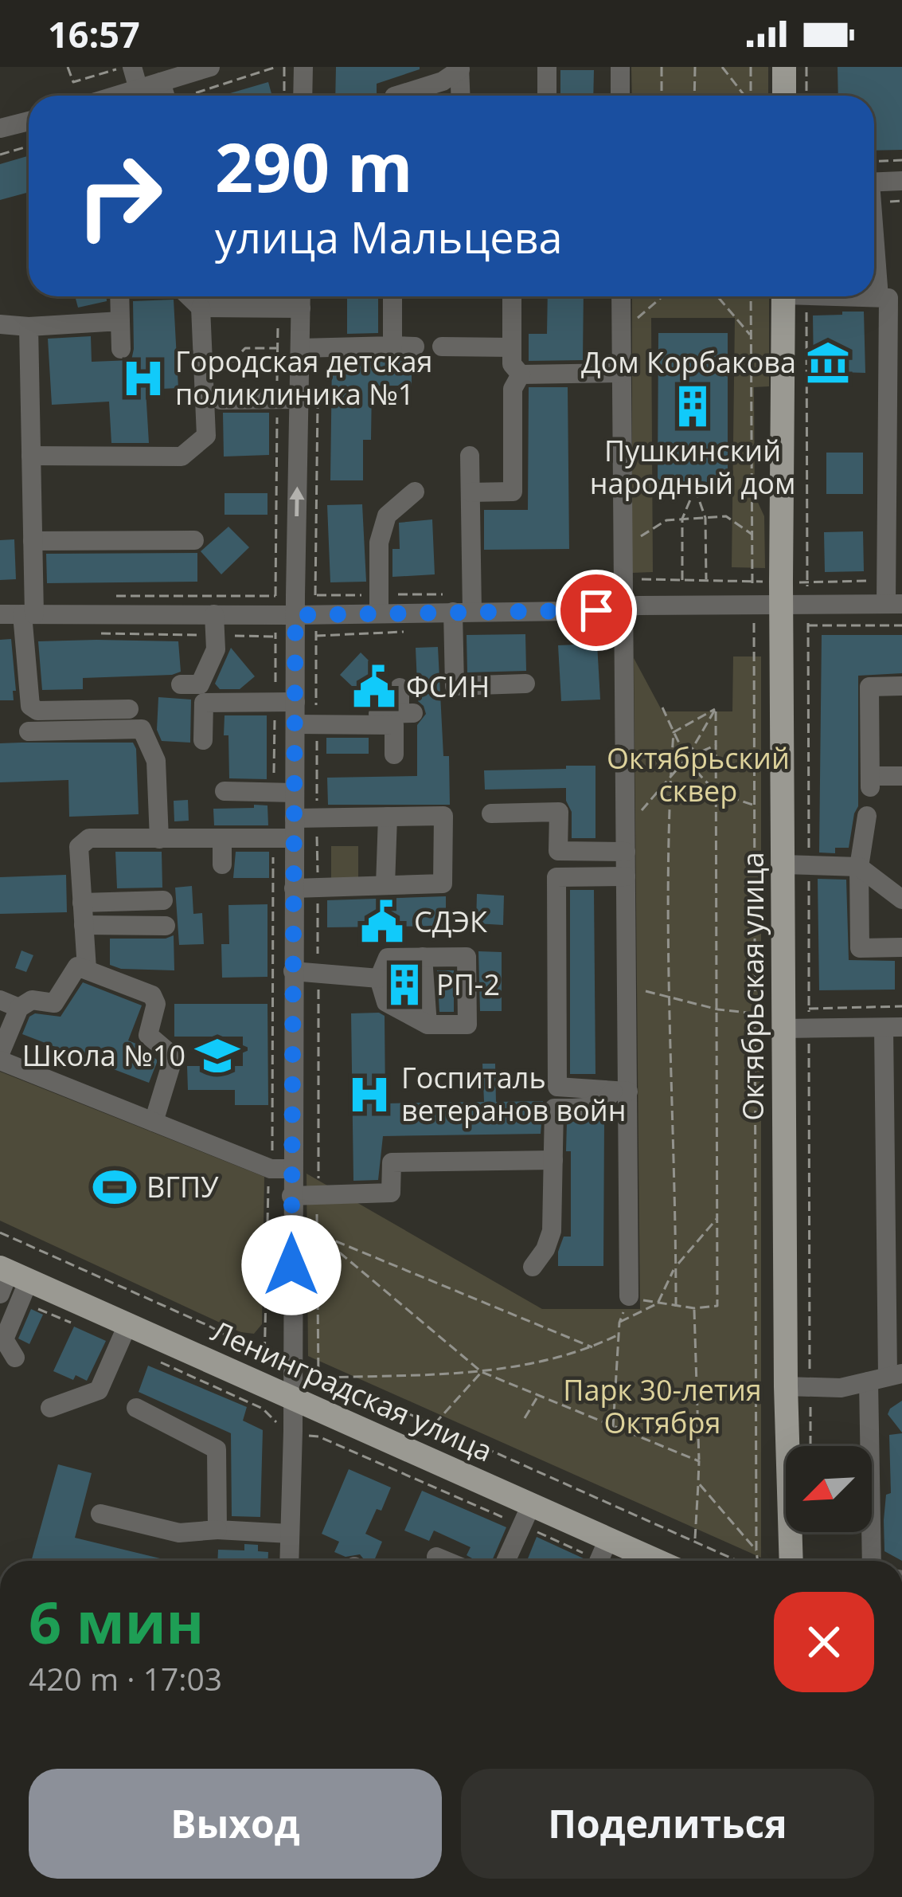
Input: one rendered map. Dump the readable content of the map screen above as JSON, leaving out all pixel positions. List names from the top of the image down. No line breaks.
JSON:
{"streets":{"main road":["Октябрьская улица","Ленинградская улица"]},"parks":["Октябрьский сквер","Парк 30-летия Октября"],"places":{"museum":["Дом Корбакова"],"hospital":["Городская детская поликлиника №1","Госпиталь ветеранов войн"],"building":["Пушкинский народный дом","РП-2"],"public building":["ФСИН","СДЭК"],"school or university":["Школа №10"],"sports":["ВГПУ"]},"north":"bottom left","page":{"status":"16:57","turn":["290 m","улица Мальцева"],"heading":["6 мин","420 m · 17:03"],"buttons":["Выход","Поделиться"]}}
